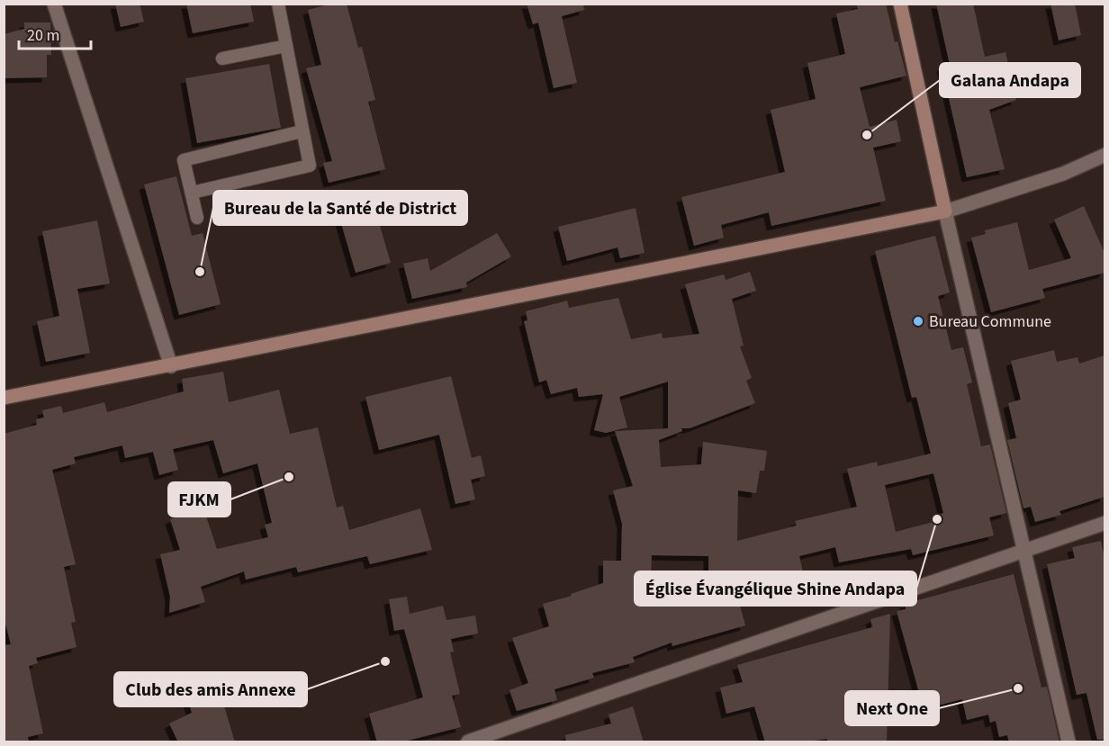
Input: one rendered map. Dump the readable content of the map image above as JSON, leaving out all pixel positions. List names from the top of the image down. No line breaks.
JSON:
{"places":["Galana Andapa","Bureau de la Santé de District","Bureau Commune","FJKM","Église Évangélique Shine Andapa","Club des amis Annexe","Next One"],"scale_bar":"20 m"}
